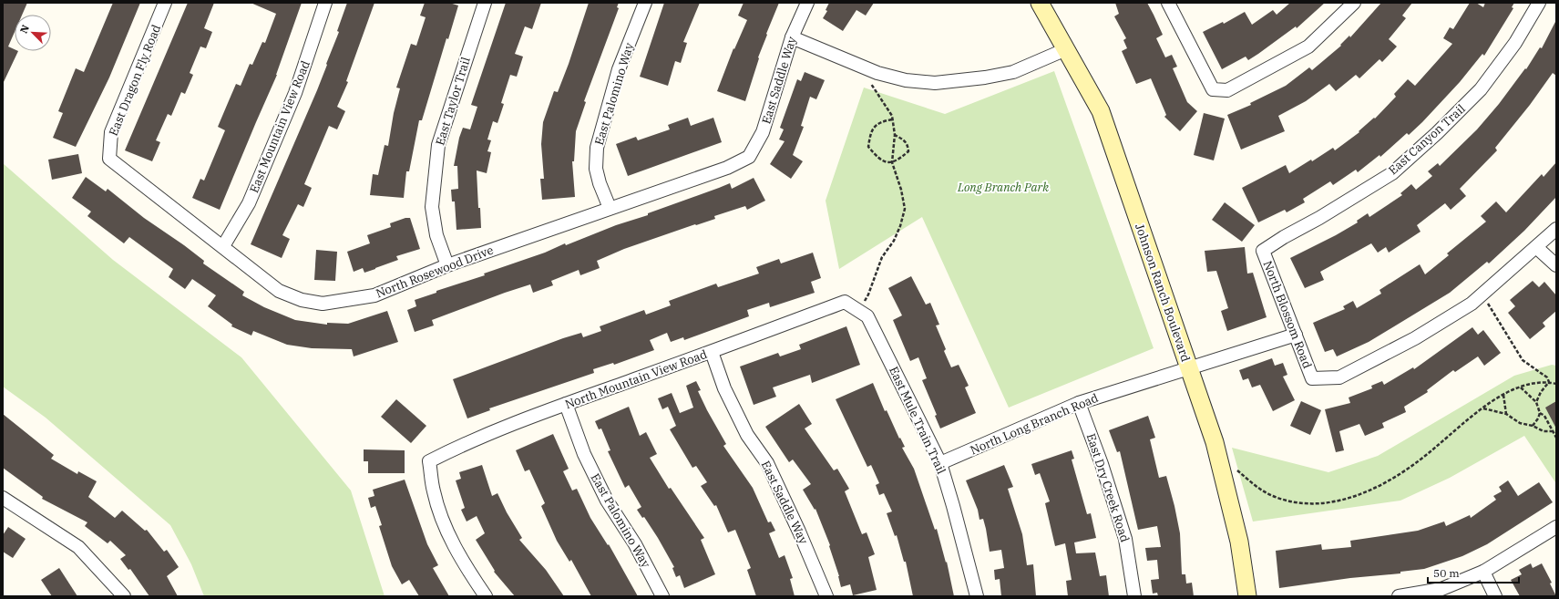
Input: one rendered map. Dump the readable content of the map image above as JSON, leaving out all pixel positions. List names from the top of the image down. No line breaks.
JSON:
{"streets":{"street":["East Dragon Fly Road","East Saddle Way","East Palomino Way","East Taylor Trail","East Mountain View Road","East Canyon Trail","North Rosewood Drive","Johnson Ranch Boulevard","North Blossom Road","North Mountain View Road","East Mule Train Trail","North Long Branch Road","East Dry Creek Road"]},"crossings":[["East Dragon Fly Road","North Rosewood Drive"],["East Saddle Way","North Rosewood Drive"],["East Saddle Way","North Mountain View Road"],["East Palomino Way","North Rosewood Drive"],["East Palomino Way","North Mountain View Road"],["East Taylor Trail","North Rosewood Drive"],["East Mountain View Road","North Rosewood Drive"],["East Canyon Trail","North Blossom Road"],["Johnson Ranch Boulevard","North Long Branch Road"],["North Blossom Road","North Long Branch Road"],["North Mountain View Road","East Mule Train Trail"],["East Mule Train Trail","North Long Branch Road"],["North Long Branch Road","East Dry Creek Road"]],"parks":["Long Branch Park"],"scale_bar":"50 m","north":"top left"}
